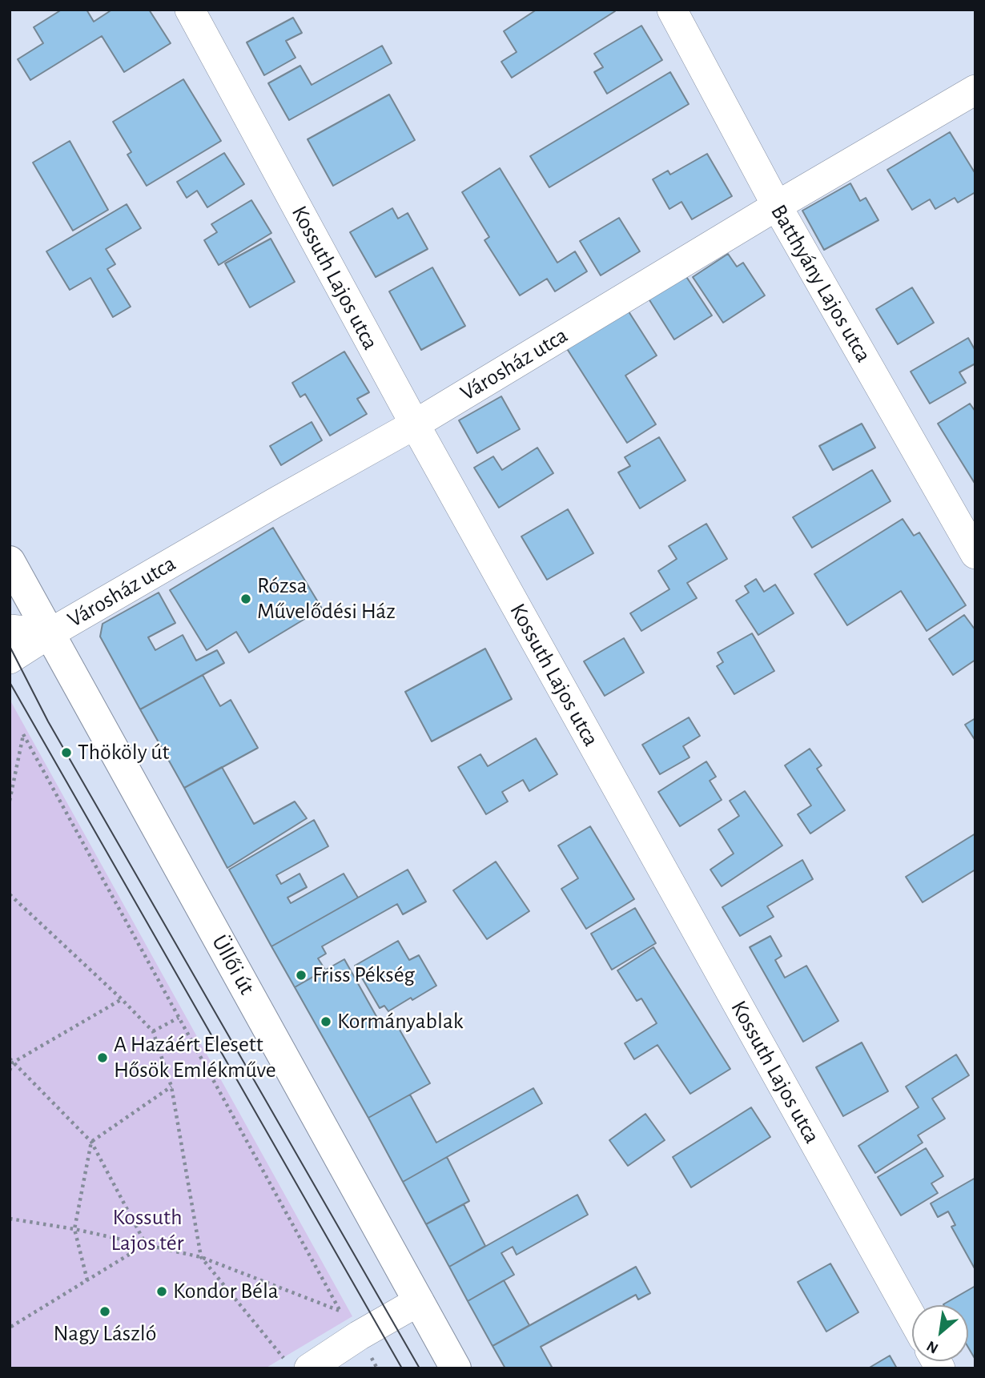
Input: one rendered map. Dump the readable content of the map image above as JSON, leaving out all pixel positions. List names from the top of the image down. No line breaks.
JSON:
{"streets":{"main road":["Üllői út"],"street":["Kossuth Lajos utca","Batthyány Lajos utca","Városház utca"]},"crossings":[["Kossuth Lajos utca","Városház utca"],["Batthyány Lajos utca","Városház utca"],["Városház utca","Üllői út"]],"parks":["Kossuth Lajos tér"],"places":["Rózsa Művelődési Ház","Thököly út","Friss Pékség","Kormányablak","A Hazáért Elesett Hősök Emlékműve","Kondor Béla","Nagy László"],"north":"bottom left"}
